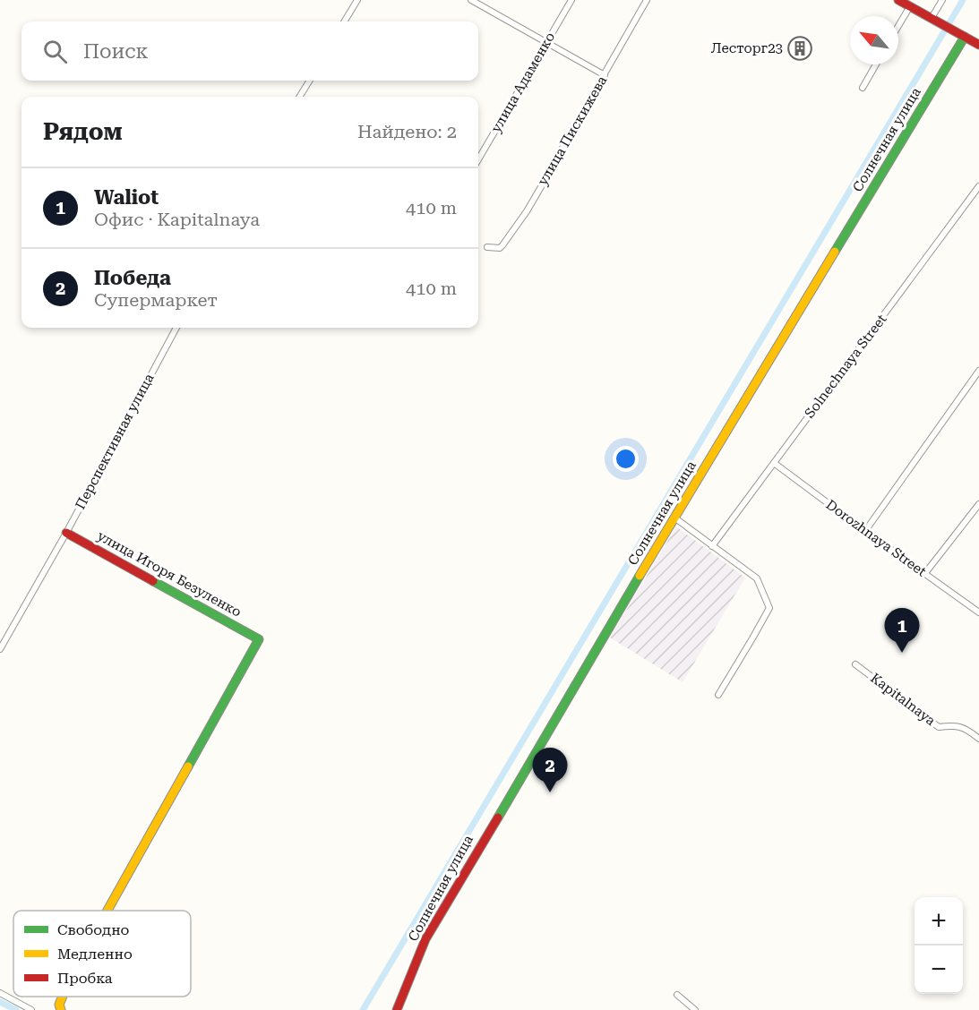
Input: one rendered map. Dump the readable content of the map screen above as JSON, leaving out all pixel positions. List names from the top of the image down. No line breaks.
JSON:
{"streets":{"main road":["Солнечная улица","улица Игоря Безуленко"],"street":["улица Адаменко","улица Пискижева","Solnechnaya Street","Перспективная улица","Dorozhnaya Street"]},"crossings":[["Solnechnaya Street","Dorozhnaya Street"],["Перспективная улица","улица Игоря Безуленко"]],"places":{"building":["Лесторг23"]},"legend":["Свободно","Медленно","Пробка"],"north":"top left","page":{"search":"Поиск","heading":["Рядом","Найдено: 2"],"list":[{"mark":"1","name":"Waliot","note":"Офис · Kapitalnaya","value":"410 m"},{"mark":"2","name":"Победа","note":"Супермаркет","value":"410 m"}],"pins":["1","2"],"map_buttons":["+","−"]}}
